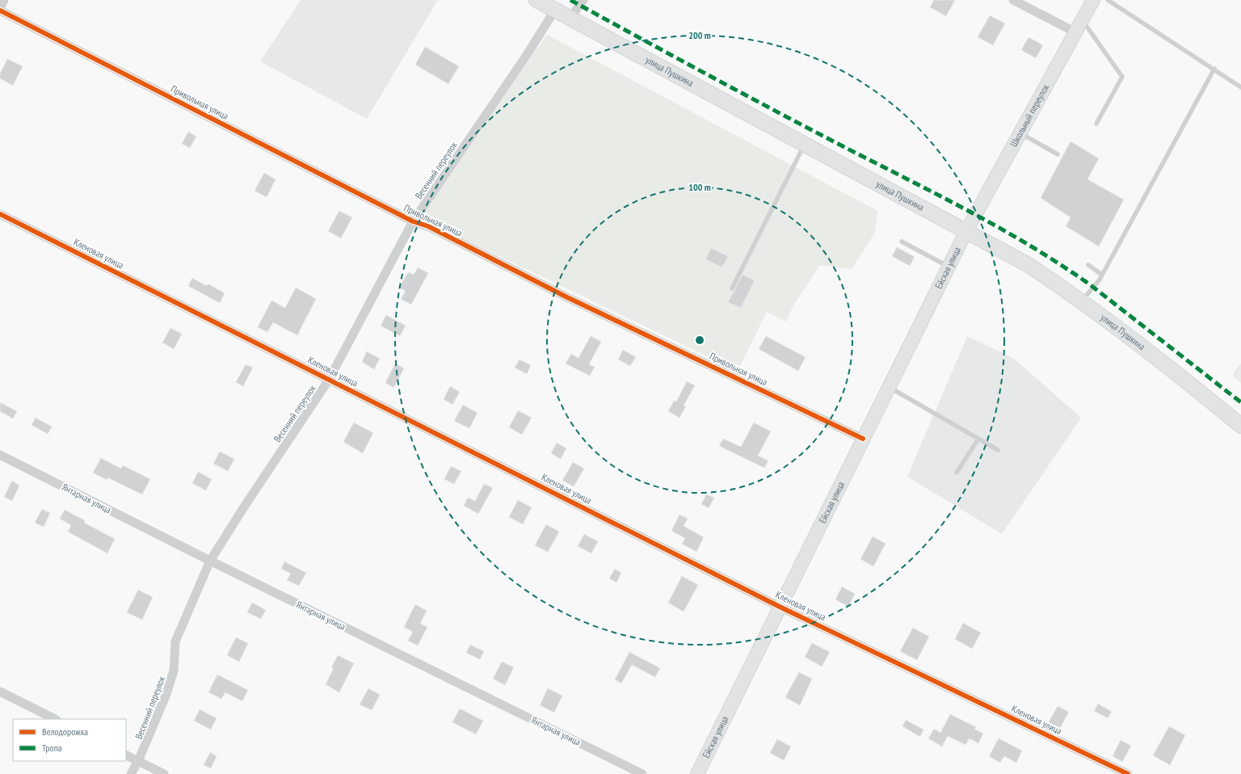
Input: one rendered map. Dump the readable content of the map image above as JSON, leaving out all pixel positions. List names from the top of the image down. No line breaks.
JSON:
{"streets":{"main road":["улица Пушкина"],"street":["Привольная улица","Школьный переулок","Весенний переулок","Кленовая улица","Ейская улица","Янтарная улица"]},"crossings":[["улица Пушкина","Школьный переулок"],["улица Пушкина","Весенний переулок"],["улица Пушкина","Ейская улица"],["Привольная улица","Весенний переулок"],["Привольная улица","Ейская улица"],["Школьный переулок","Ейская улица"],["Весенний переулок","Кленовая улица"],["Весенний переулок","Янтарная улица"],["Кленовая улица","Ейская улица"]],"legend":["Велодорожка","Тропа"],"rings":["200 m","100 m"]}
